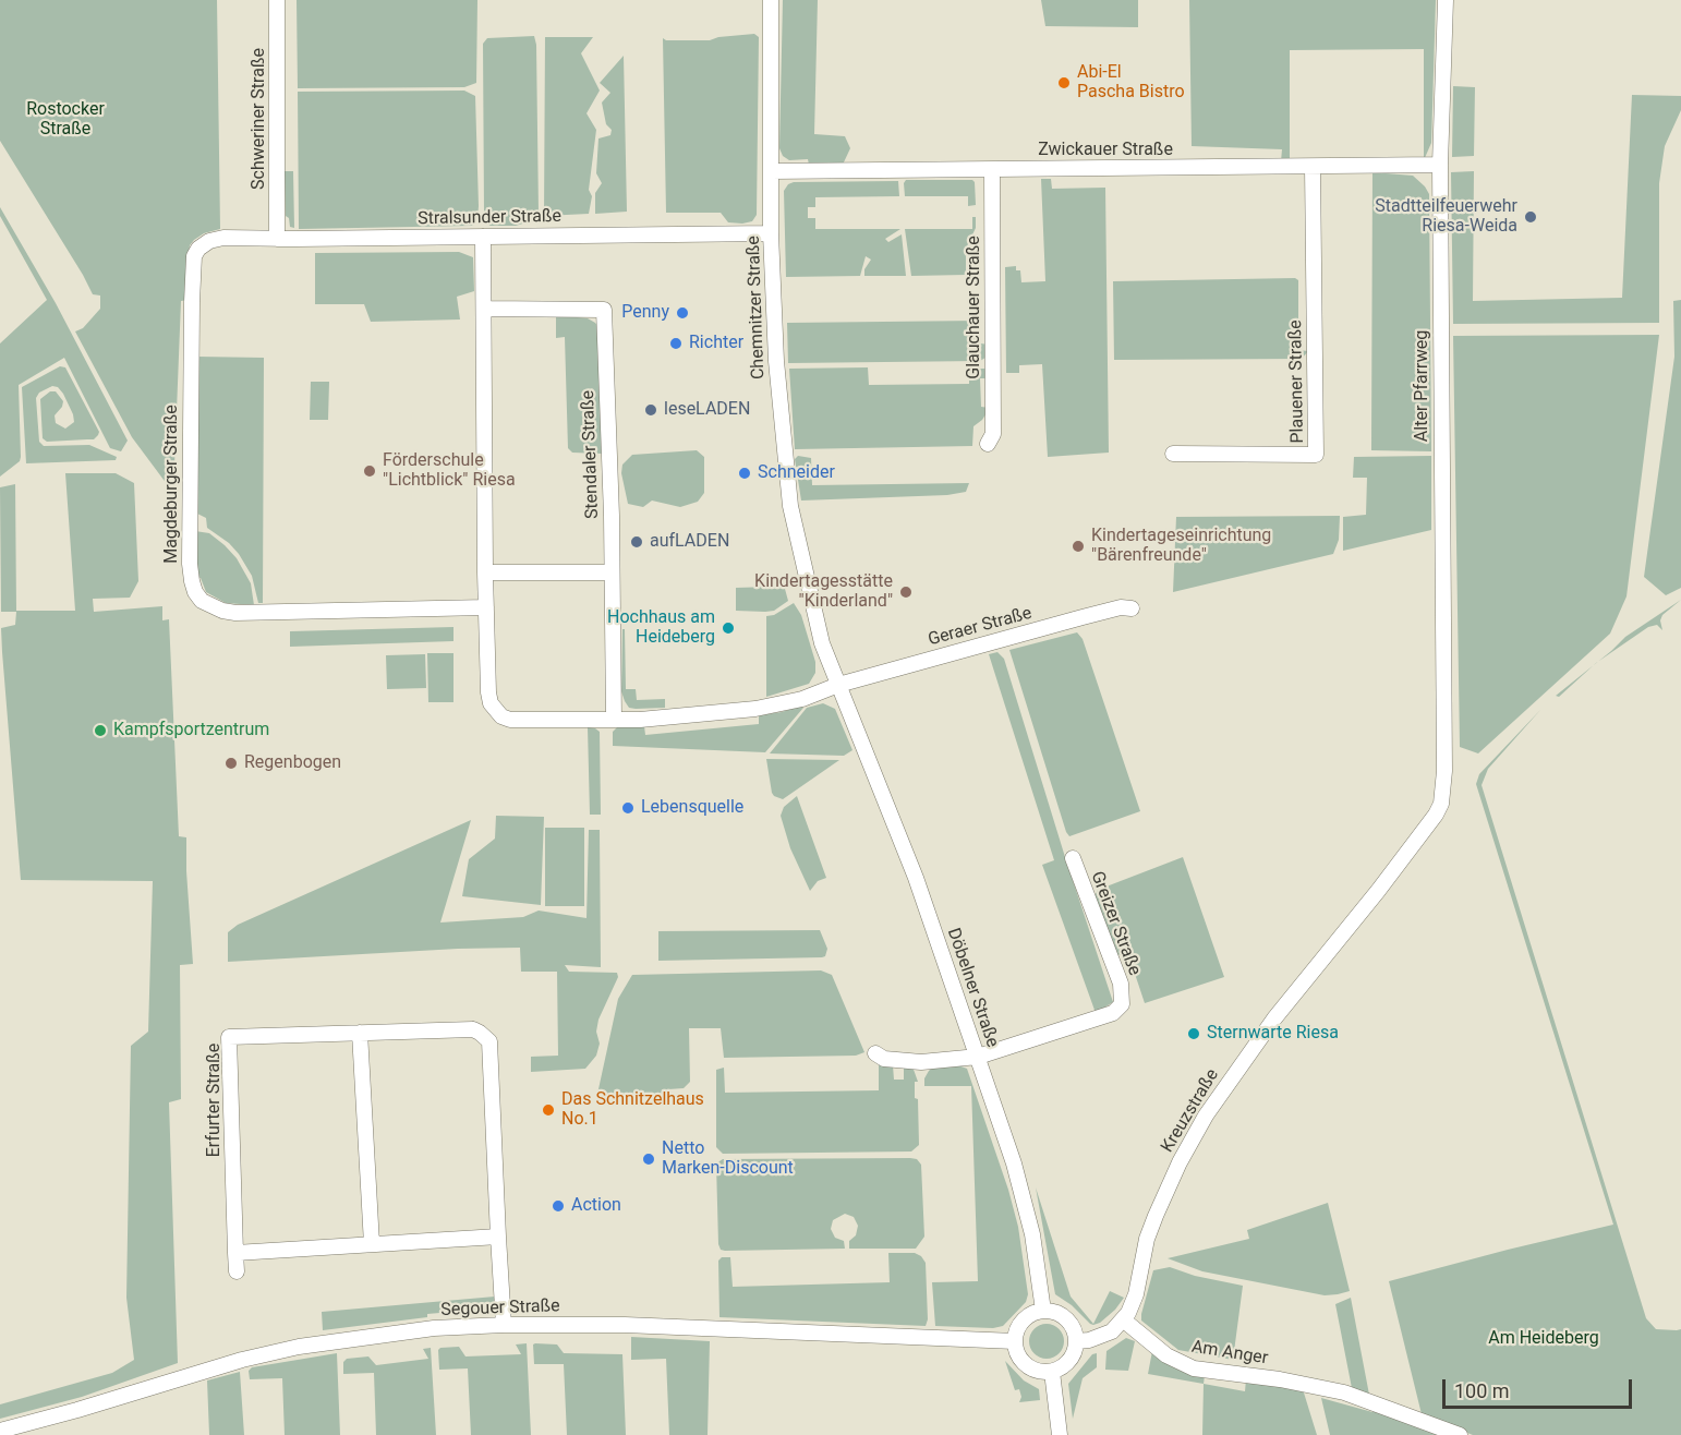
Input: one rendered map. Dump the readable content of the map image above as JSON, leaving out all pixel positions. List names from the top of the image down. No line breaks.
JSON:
{"streets":{"street":["Schweriner Straße","Zwickauer Straße","Stralsunder Straße","Chemnitzer Straße","Glauchauer Straße","Plauener Straße","Alter Pfarrweg","Stendaler Straße","Magdeburger Straße","Geraer Straße","Greizer Straße","Döbelner Straße","Erfurter Straße","Kreuzstraße","Segouer Straße","Am Anger"]},"crossings":[["Schweriner Straße","Stralsunder Straße"],["Zwickauer Straße","Chemnitzer Straße"],["Zwickauer Straße","Glauchauer Straße"],["Zwickauer Straße","Plauener Straße"],["Zwickauer Straße","Alter Pfarrweg"],["Stralsunder Straße","Chemnitzer Straße"],["Stralsunder Straße","Magdeburger Straße"],["Chemnitzer Straße","Geraer Straße"],["Chemnitzer Straße","Döbelner Straße"],["Alter Pfarrweg","Kreuzstraße"],["Geraer Straße","Döbelner Straße"],["Greizer Straße","Döbelner Straße"],["Döbelner Straße","Segouer Straße"],["Erfurter Straße","Segouer Straße"],["Kreuzstraße","Am Anger"]],"parks":["Rostocker Straße","Am Heideberg"],"places":["Abi-El Pascha Bistro","Stadtteilfeuerwehr Riesa-Weida","Penny","Richter","leseLADEN","Förderschule \"Lichtblick\" Riesa","Schneider","aufLADEN","Kindertageseinrichtung \"Bärenfreunde\"","Kindertagesstätte \"Kinderland\"","Hochhaus am Heideberg","Kampfsportzentrum","Regenbogen","Lebensquelle","Sternwarte Riesa","Das Schnitzelhaus No.1","Netto Marken-Discount","Action"],"scale_bar":"100 m"}
